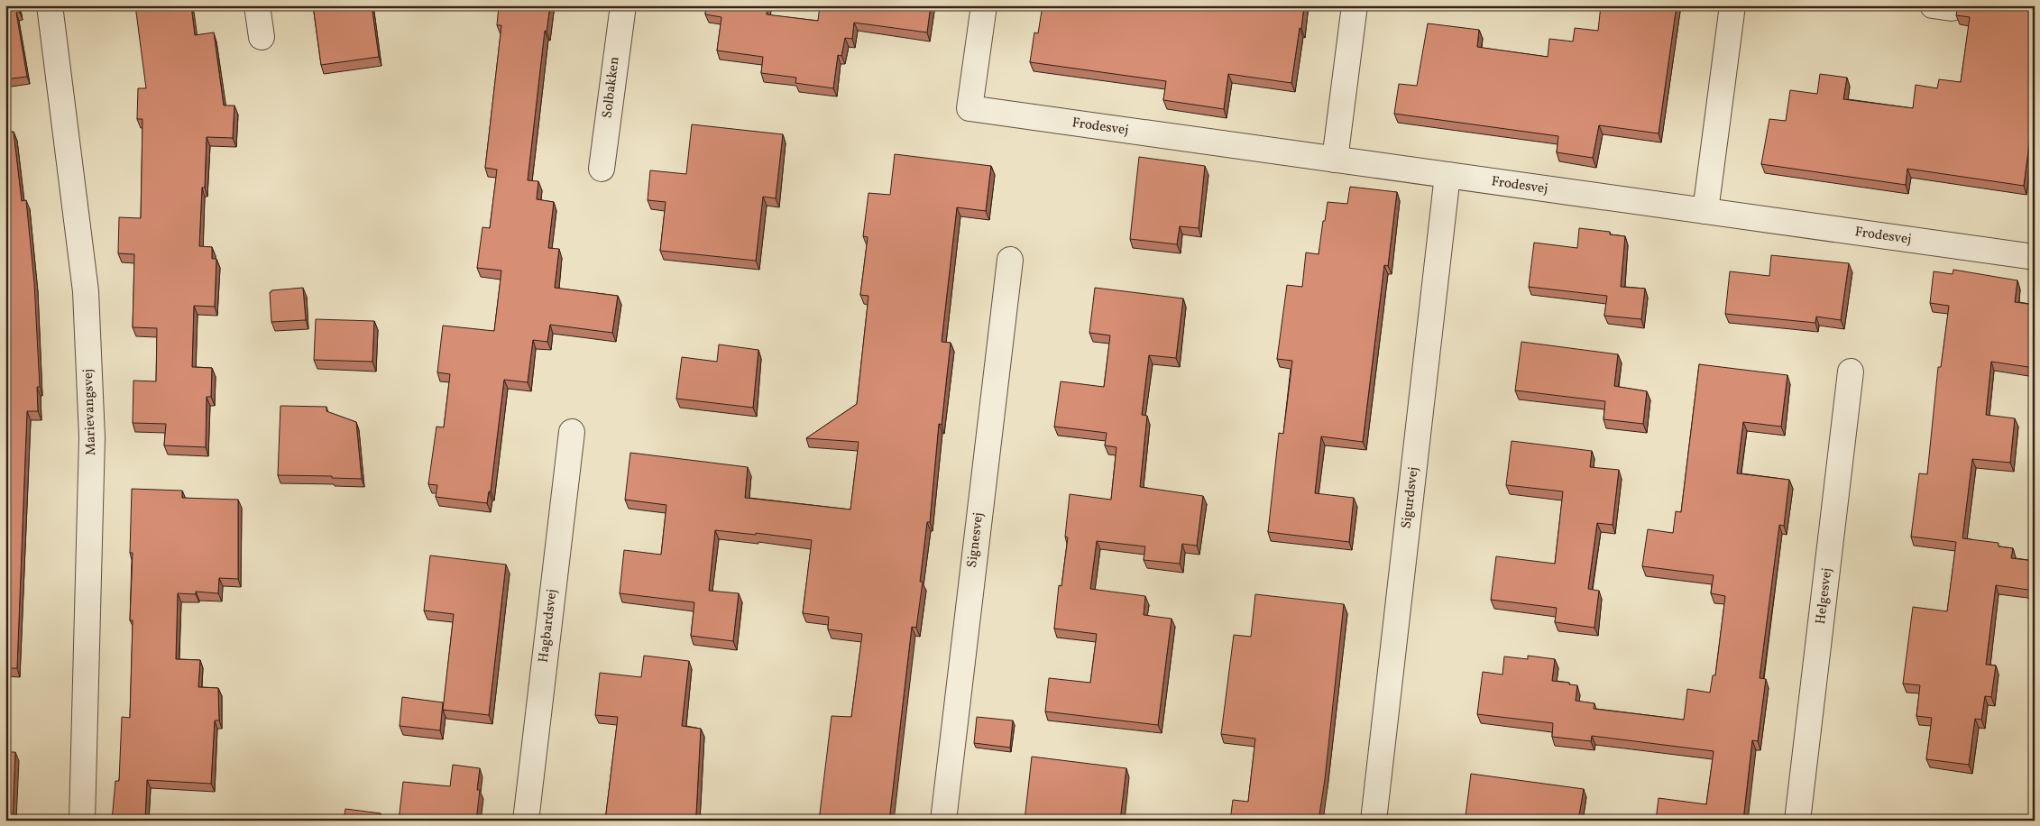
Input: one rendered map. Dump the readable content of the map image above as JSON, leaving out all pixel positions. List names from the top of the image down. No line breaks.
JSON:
{"streets":{"street":["Solbakken","Frodesvej","Marievangsvej","Sigurdsvej","Signesvej","Helgesvej","Hagbardsvej"]},"crossings":[["Frodesvej","Sigurdsvej"]]}
